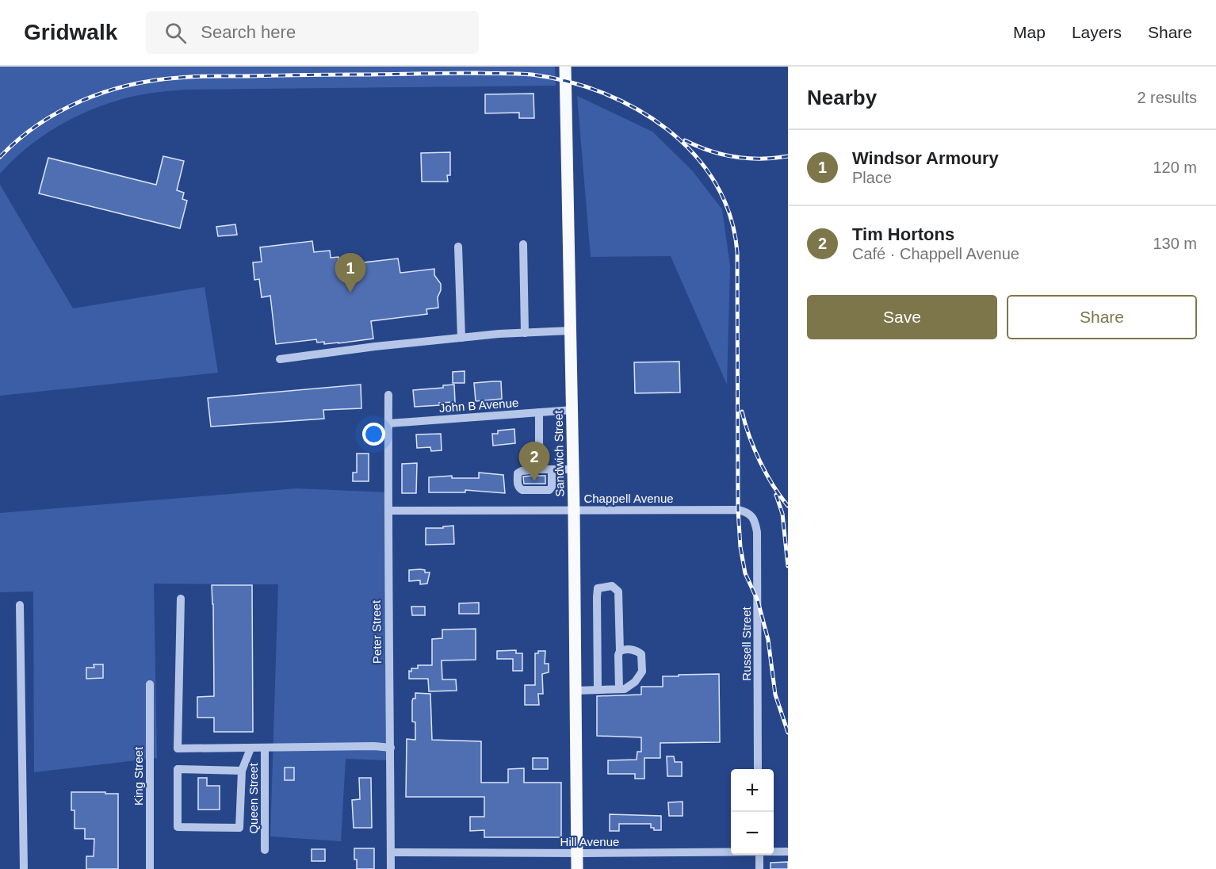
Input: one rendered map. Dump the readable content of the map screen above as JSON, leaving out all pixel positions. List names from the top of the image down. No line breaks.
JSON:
{"streets":{"main road":["Sandwich Street"],"street":["John B Avenue","Chappell Avenue","Peter Street","Russell Street","King Street","Queen Street","Hill Avenue"]},"crossings":[["John B Avenue","Sandwich Street"],["John B Avenue","Peter Street"],["Sandwich Street","Chappell Avenue"],["Sandwich Street","Hill Avenue"],["Chappell Avenue","Peter Street"],["Chappell Avenue","Russell Street"],["Peter Street","Hill Avenue"]],"page":{"header":"Gridwalk","search":"Search here","nav":["Map","Layers","Share"],"heading":["Nearby","2 results"],"list":[{"mark":"1","name":"Windsor Armoury","note":"Place","value":"120 m"},{"mark":"2","name":"Tim Hortons","note":"Café · Chappell Avenue","value":"130 m"}],"pins":["1","2"],"buttons":["Save","Share"],"map_buttons":["+","−"]}}
